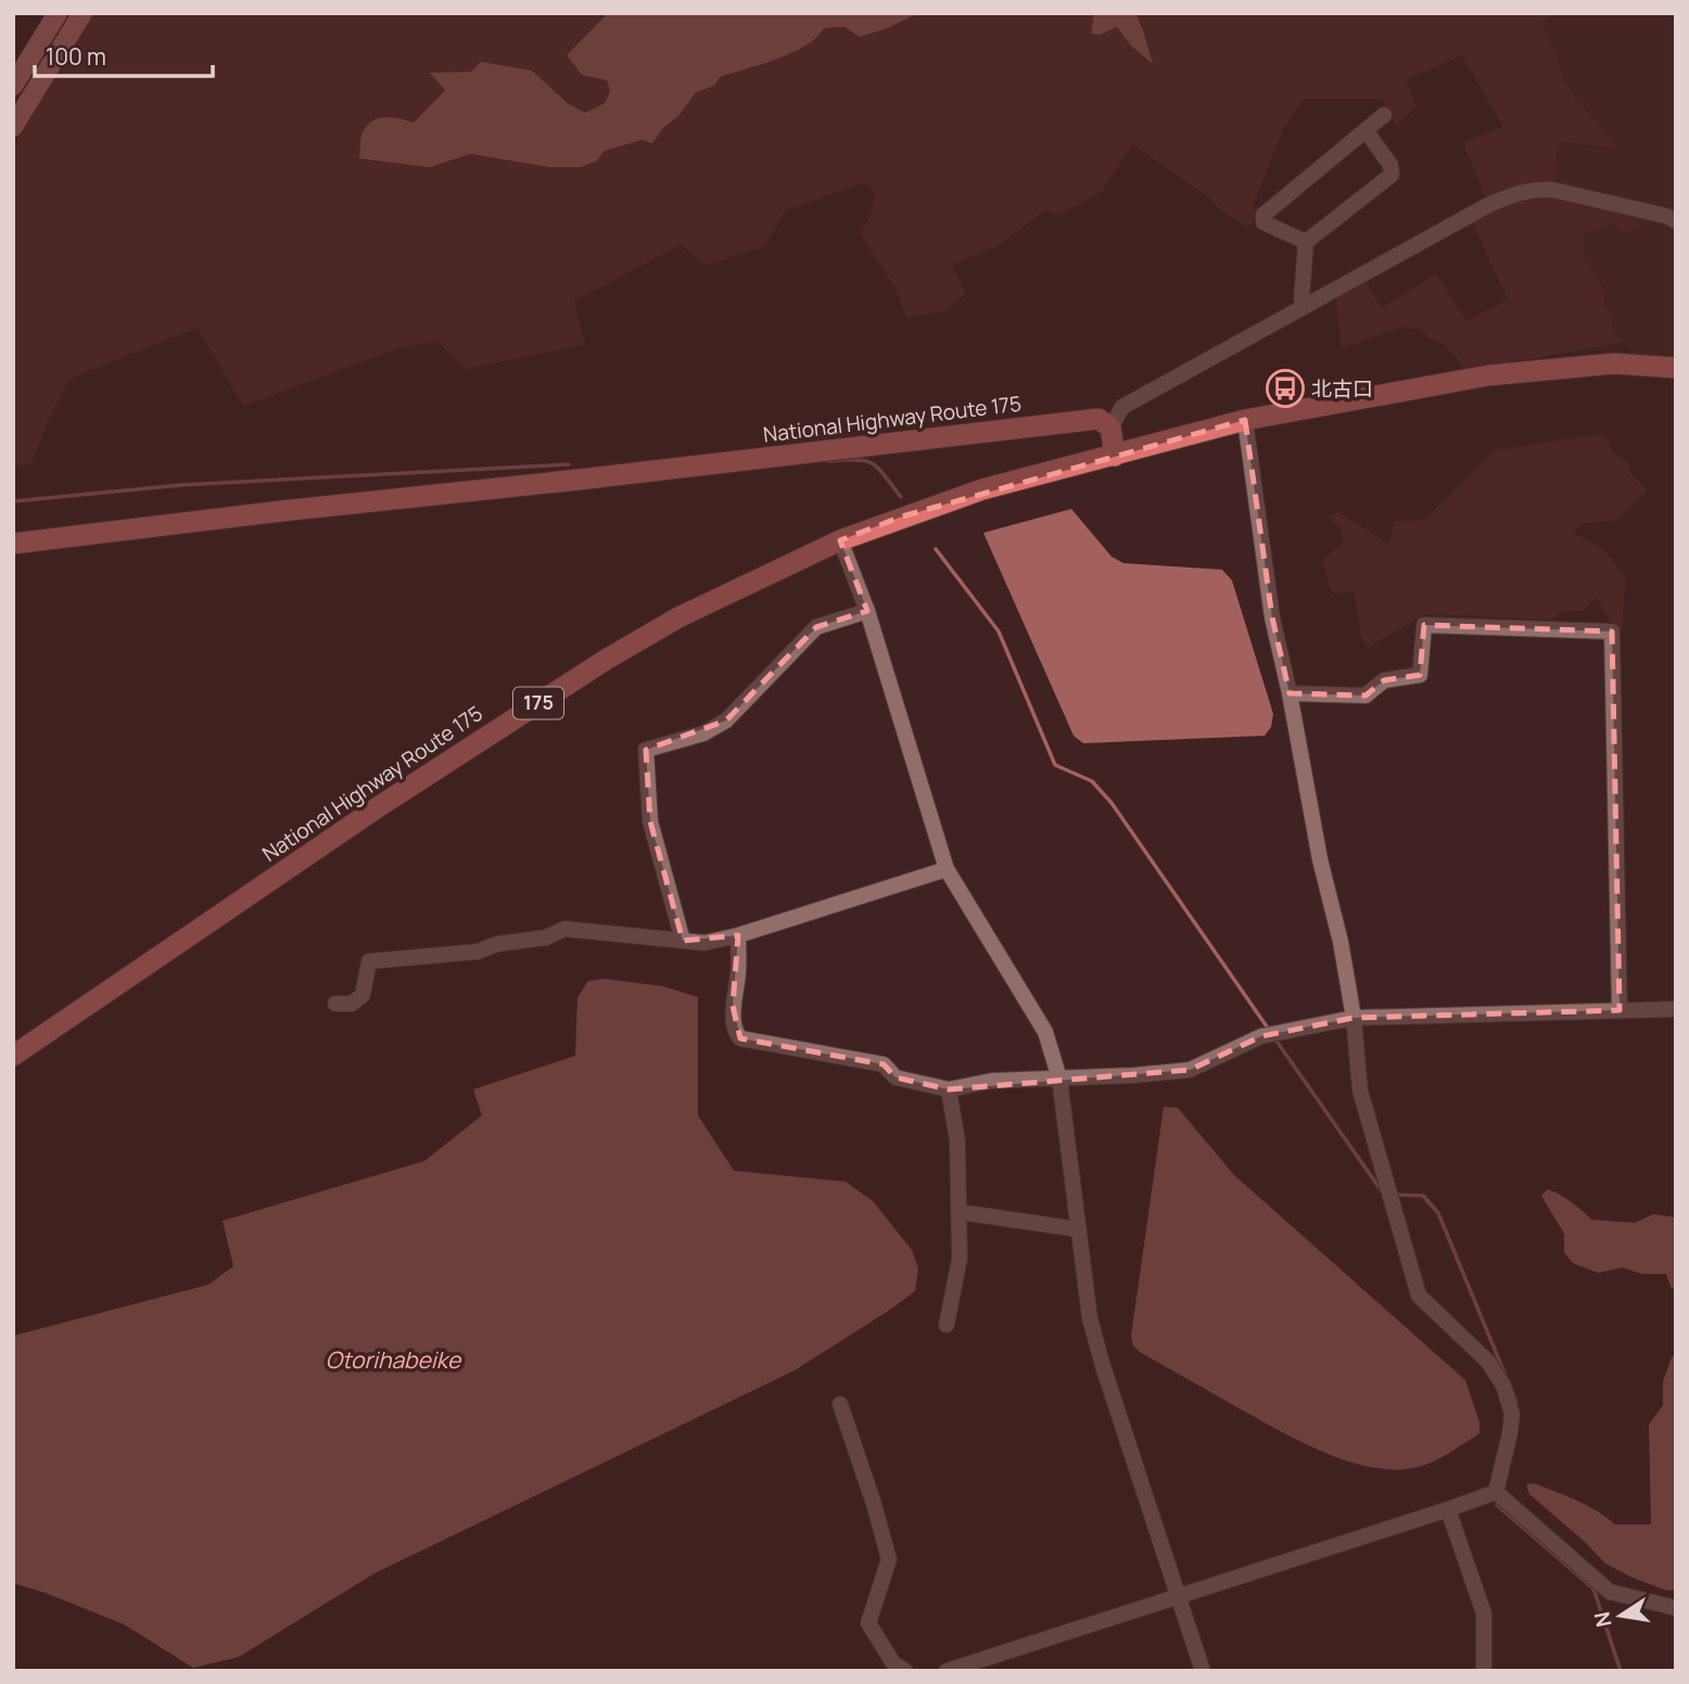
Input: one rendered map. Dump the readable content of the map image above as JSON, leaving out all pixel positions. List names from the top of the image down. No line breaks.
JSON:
{"streets":{"highway":["National Highway Route 175","175"]},"water":["Otorihabeike"],"places":{"bus stop":["北古口"]},"scale_bar":"100 m","north":"left"}
